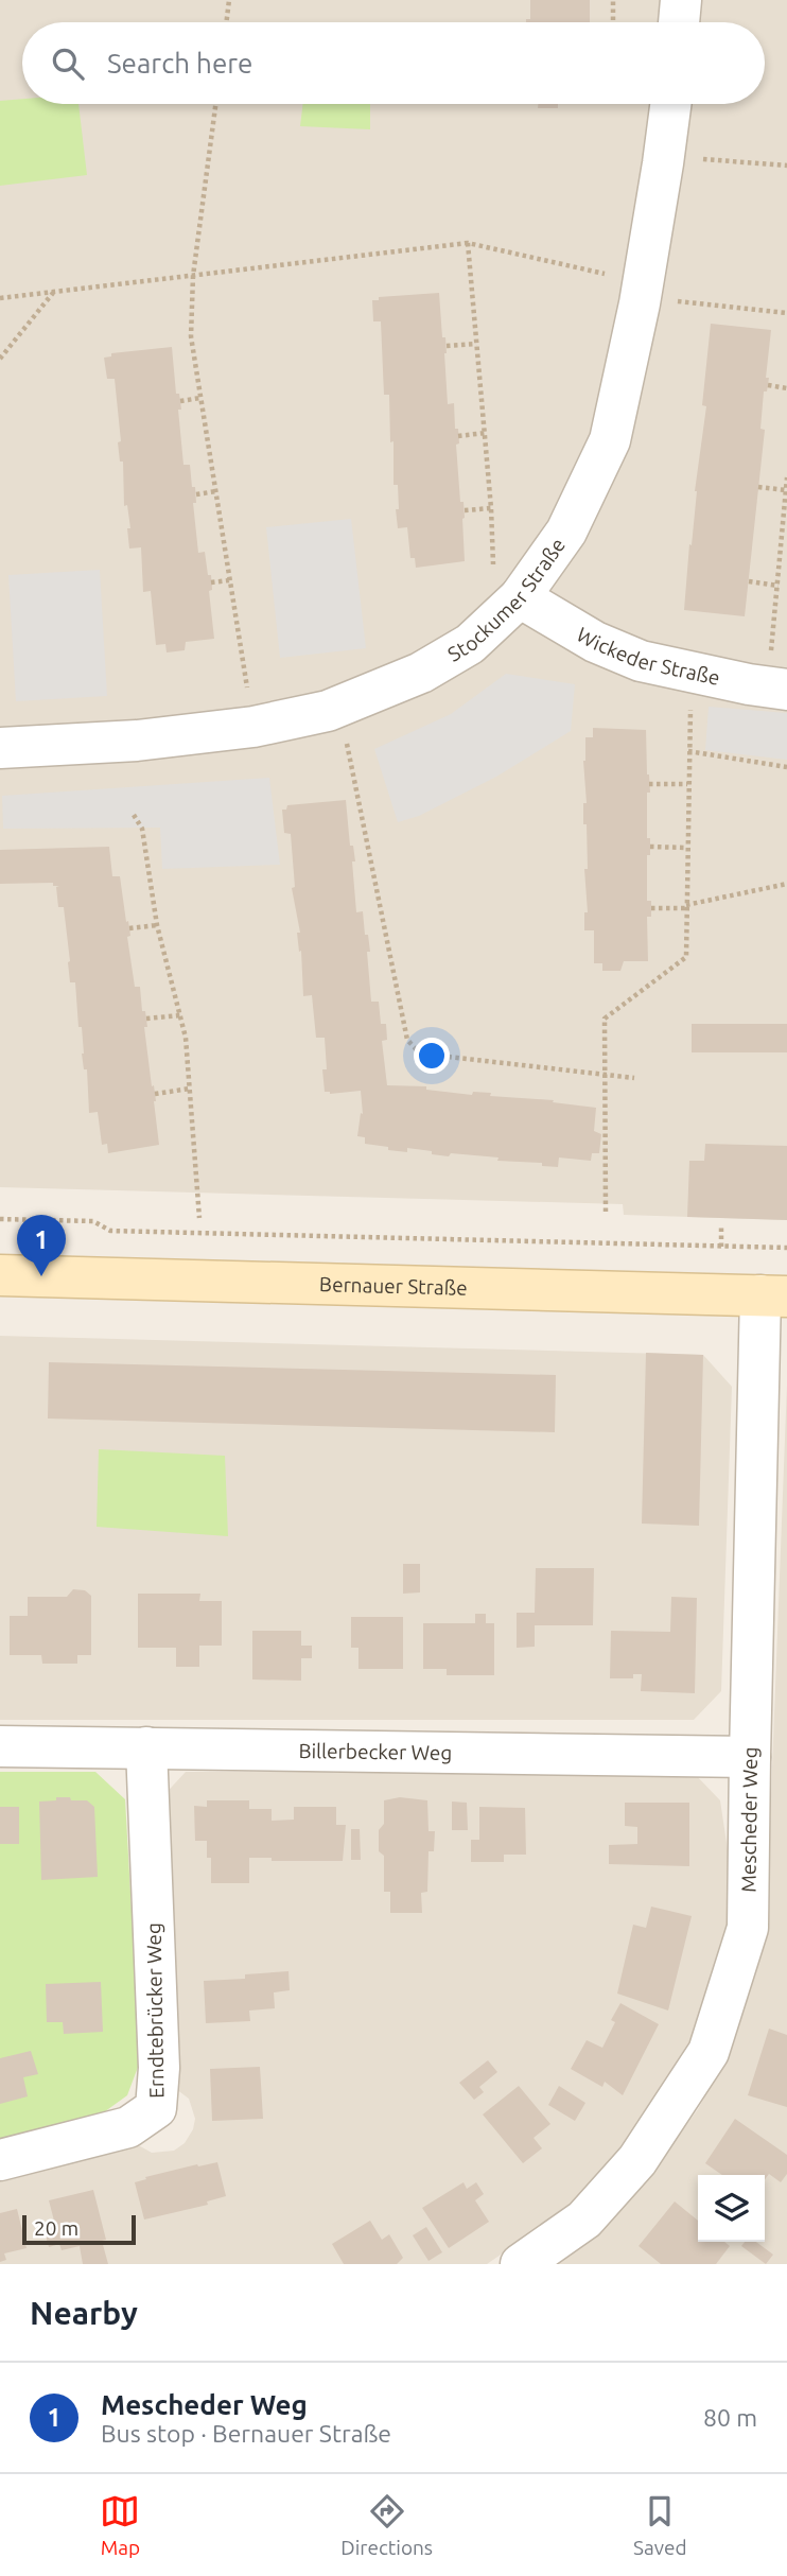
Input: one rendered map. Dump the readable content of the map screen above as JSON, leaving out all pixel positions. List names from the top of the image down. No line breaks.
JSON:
{"streets":{"main road":["Bernauer Straße"],"street":["Stockumer Straße","Wickeder Straße","Billerbecker Weg","Mescheder Weg","Erndtebrücker Weg"]},"crossings":[["Stockumer Straße","Wickeder Straße"],["Bernauer Straße","Mescheder Weg"],["Billerbecker Weg","Mescheder Weg"],["Billerbecker Weg","Erndtebrücker Weg"]],"scale_bar":"20 m","page":{"search":"Search here","pins":"1","scale":"20 m","heading":"Nearby","list":[{"mark":"1","name":"Mescheder Weg","note":"Bus stop · Bernauer Straße","value":"80 m"}],"nav":["Map","Directions","Saved"]}}
